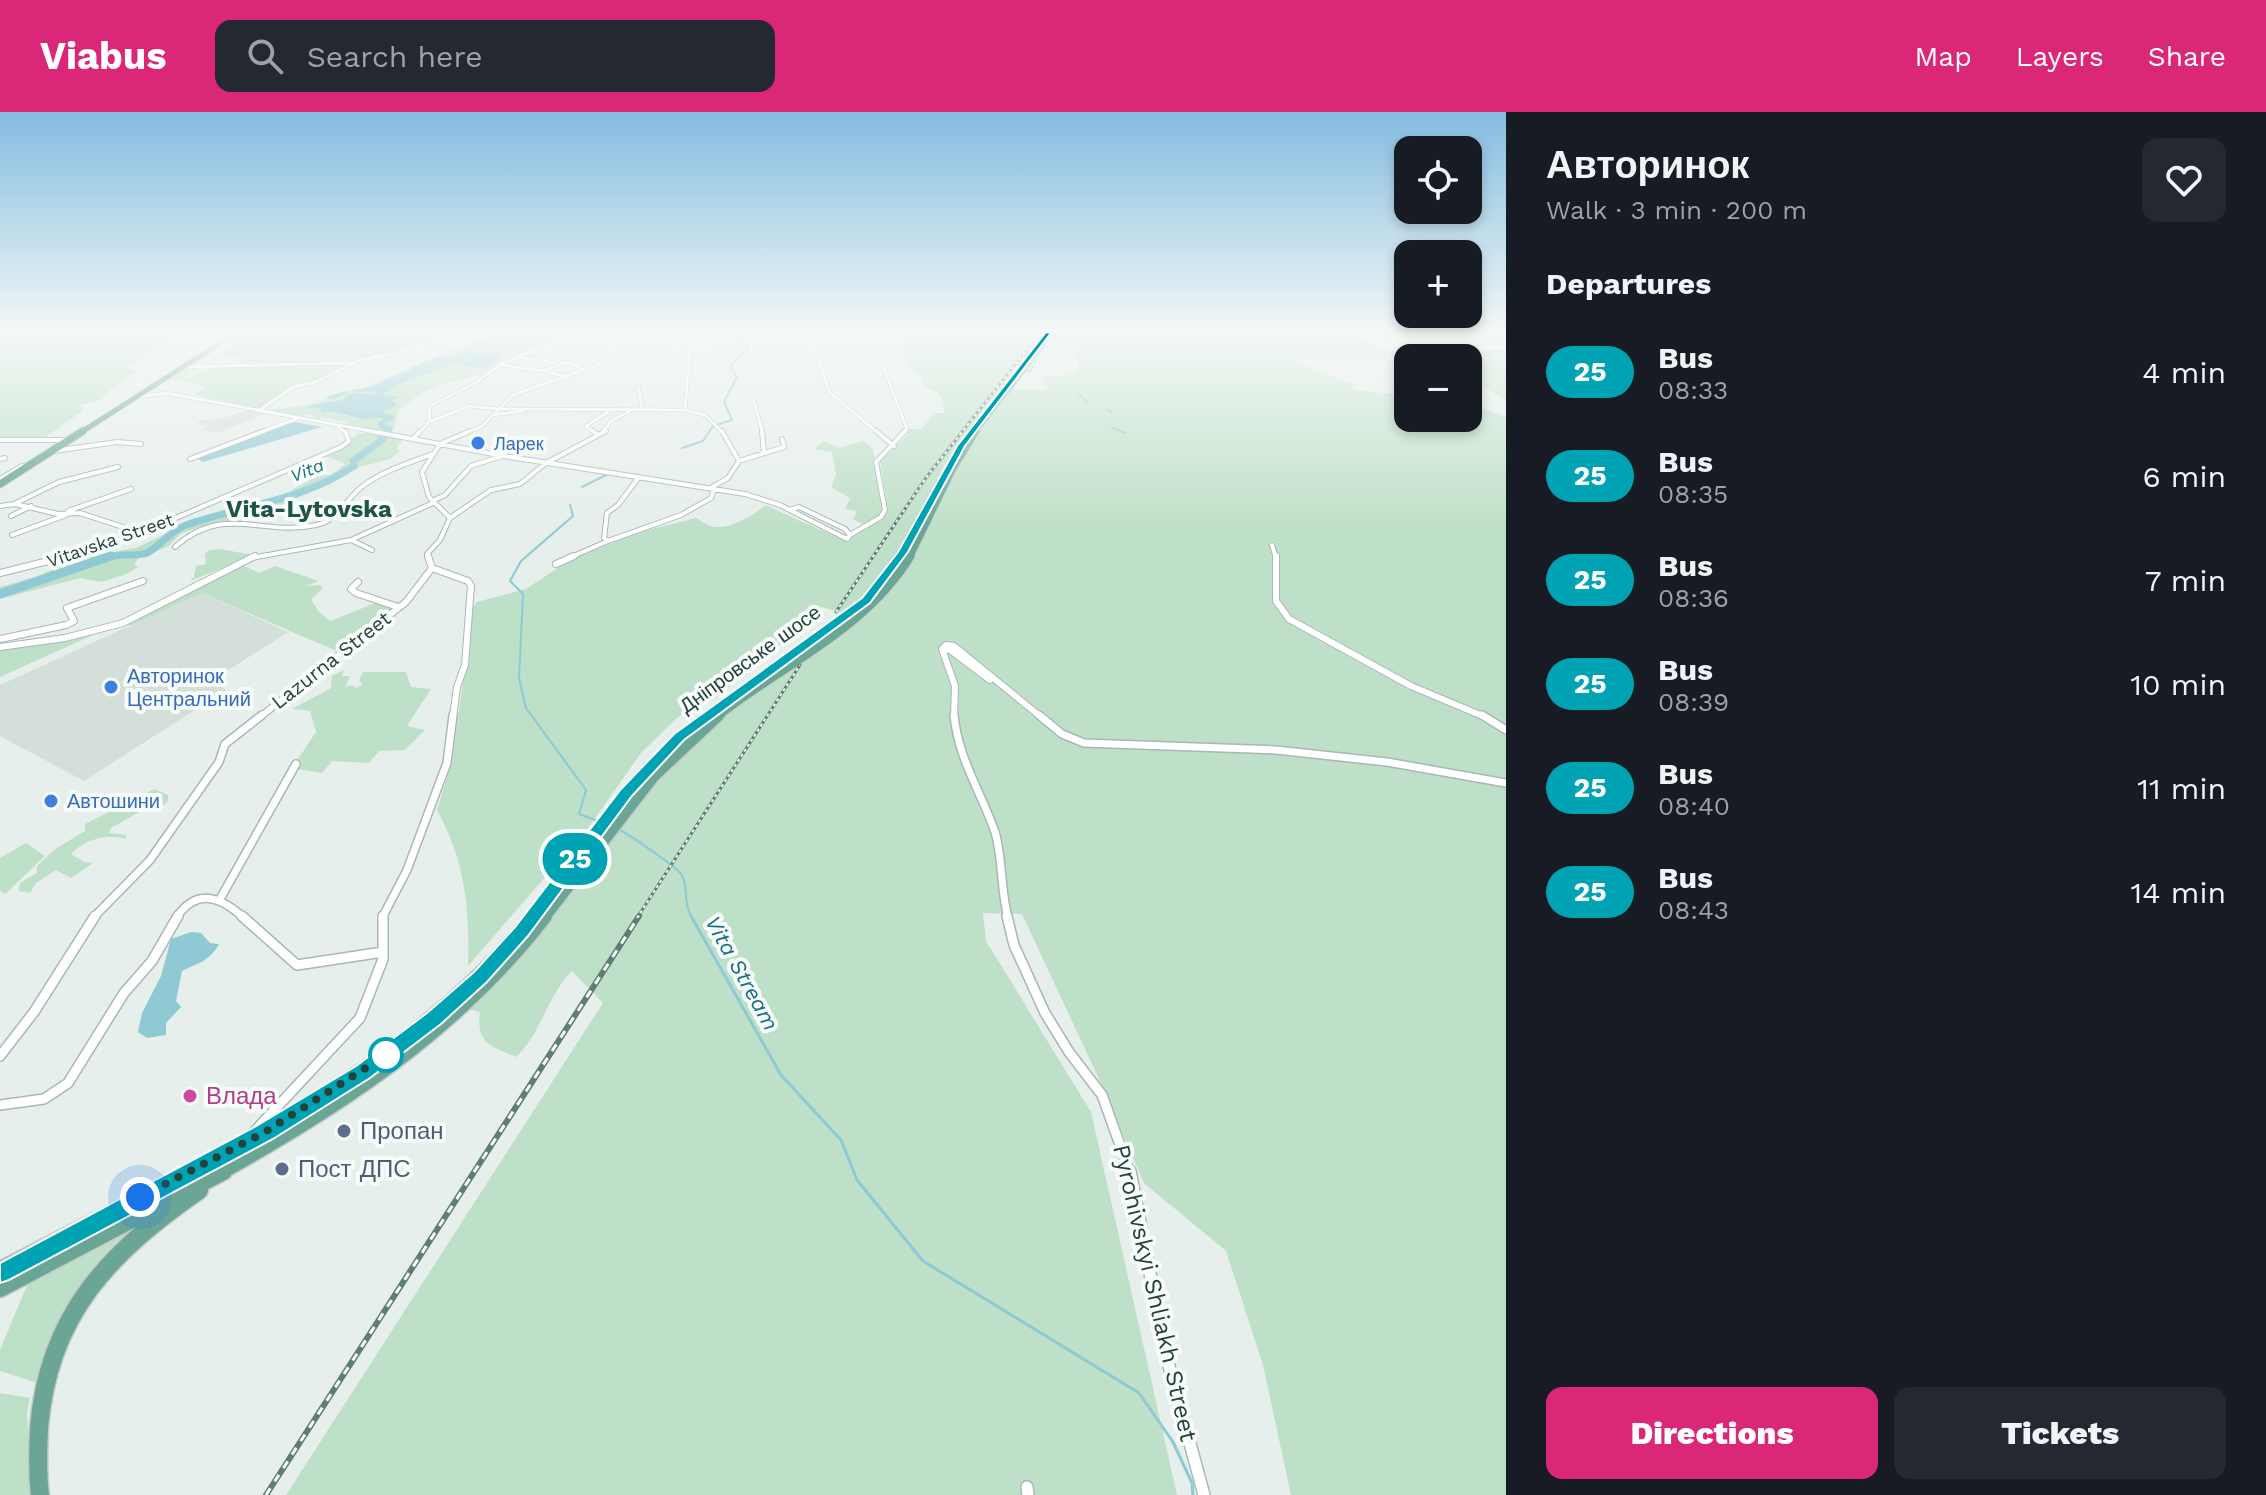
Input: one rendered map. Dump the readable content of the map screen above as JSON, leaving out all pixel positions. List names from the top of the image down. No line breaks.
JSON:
{"streets":{"main road":["Дніпровське шосе"],"street":["Vitavska Street","Lazurna Street","Pyrohivskyi Shliakh Street"]},"districts":["Vita-Lytovska"],"water":["Vita","Vita Stream"],"places":["Ларек","Авторинок Центральний","Автошини","Влада","Пропан","Пост ДПС"],"lines":["bus line 25"],"page":{"header":"Viabus","search":"Search here","nav":["Map","Layers","Share"],"on_map":"25","heading":[["Авторинок","Walk · 3 min · 200 m"],"Departures"],"map_buttons":["+","−"],"list":[{"mark":"25","name":"Bus","note":"08:33","value":"4 min"},{"mark":"25","name":"Bus","note":"08:35","value":"6 min"},{"mark":"25","name":"Bus","note":"08:36","value":"7 min"},{"mark":"25","name":"Bus","note":"08:39","value":"10 min"},{"mark":"25","name":"Bus","note":"08:40","value":"11 min"},{"mark":"25","name":"Bus","note":"08:43","value":"14 min"}],"buttons":["Directions","Tickets"]}}
